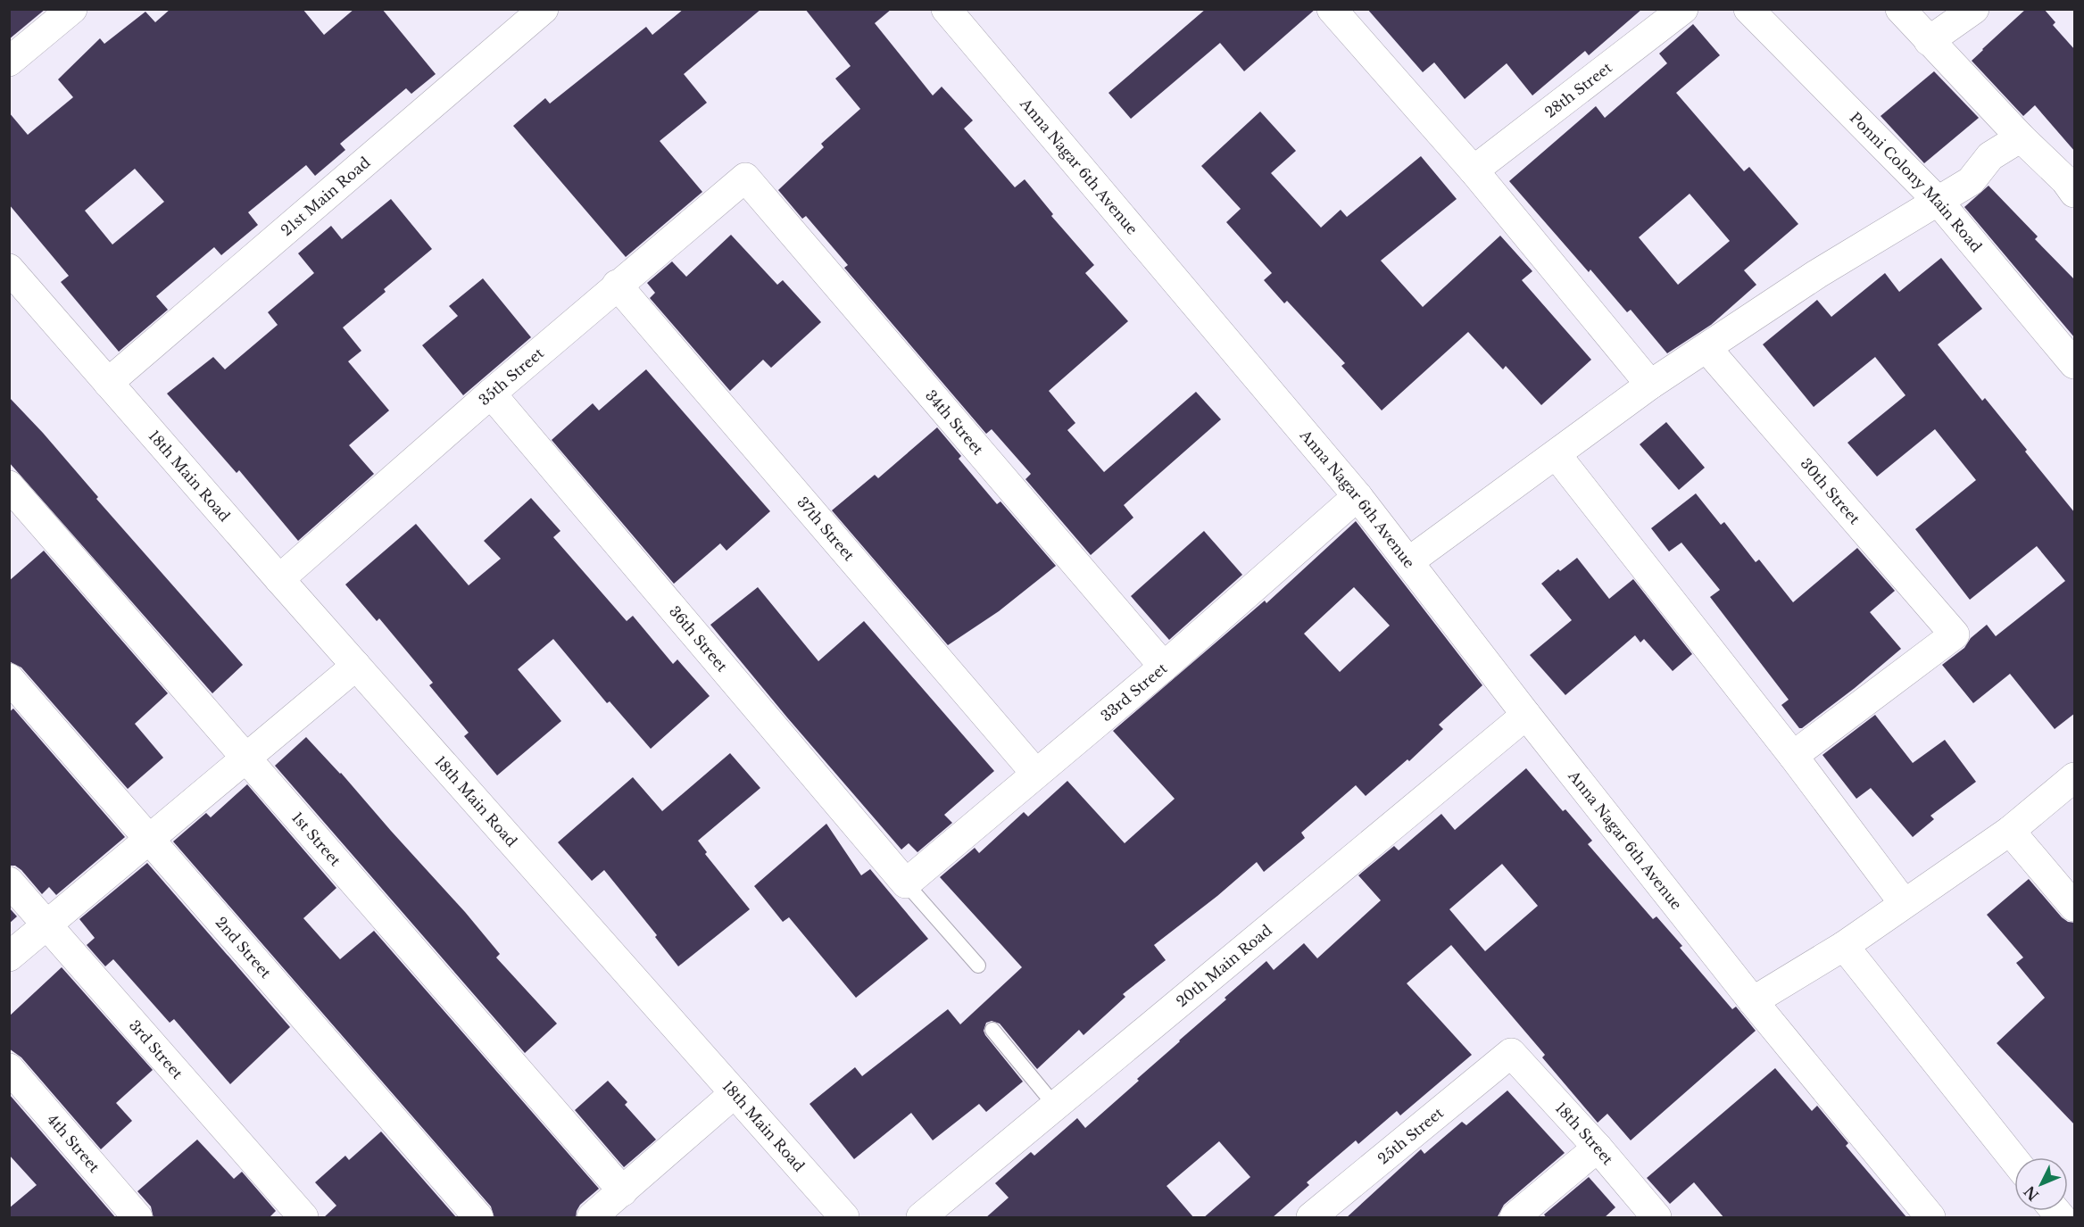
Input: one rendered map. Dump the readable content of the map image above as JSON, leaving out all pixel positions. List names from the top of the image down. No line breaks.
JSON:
{"streets":{"street":["28th Street","Anna Nagar 6th Avenue","Ponni Colony Main Road","21st Main Road","35th Street","34th Street","18th Main Road","30th Street","37th Street","36th Street","33rd Street","1st Street","2nd Street","20th Main Road","3rd Street","18th Street","25th Street","4th Street"]},"crossings":[["Anna Nagar 6th Avenue","33rd Street"],["Anna Nagar 6th Avenue","20th Main Road"],["21st Main Road","18th Main Road"],["35th Street","34th Street"],["35th Street","18th Main Road"],["35th Street","37th Street"],["35th Street","36th Street"],["34th Street","33rd Street"],["37th Street","33rd Street"],["36th Street","33rd Street"],["18th Street","25th Street"]],"north":"bottom left"}
